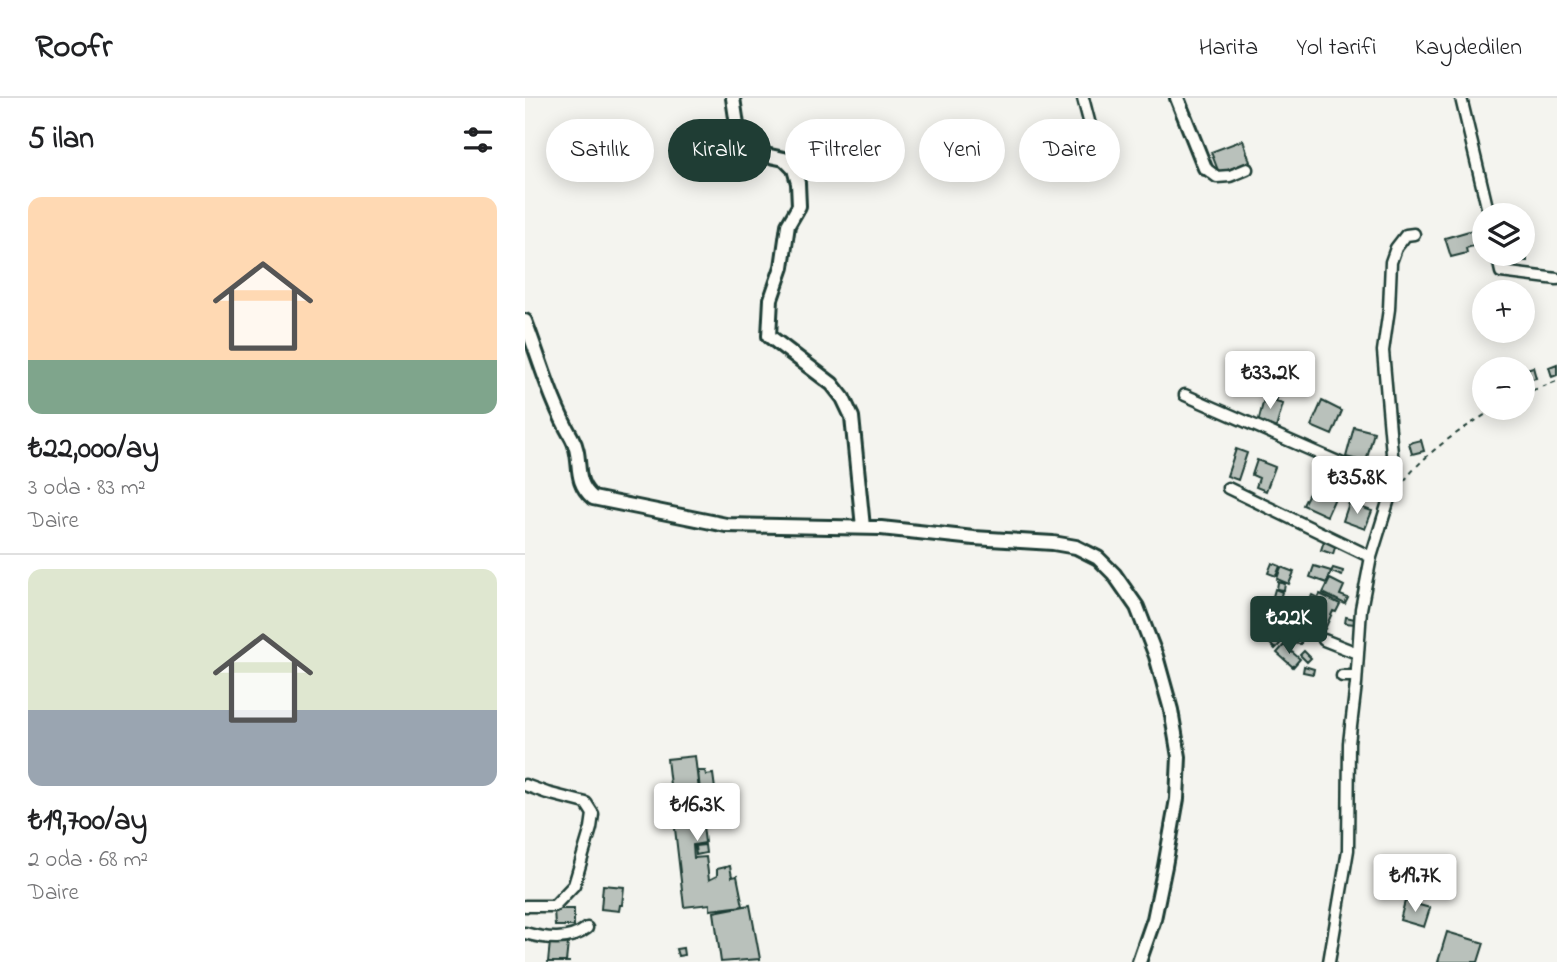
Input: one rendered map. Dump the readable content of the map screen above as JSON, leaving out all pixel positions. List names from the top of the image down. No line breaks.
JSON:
{"page":{"header":"Roofr","nav":["Harita","Yol tarifi","Kaydedilen"],"heading":"5 ilan","chip":["Satılık","Kiralık","Filtreler","Yeni","Daire"],"list":[{"name":"₺22,000/ay","note":"3 oda · 83 m² · Daire"},{"name":"₺19,700/ay","note":"2 oda · 68 m² · Daire"}],"map_buttons":["+","−"],"price":["₺33.2K","₺35.8K","₺22K","₺16.3K","₺19.7K"]}}
